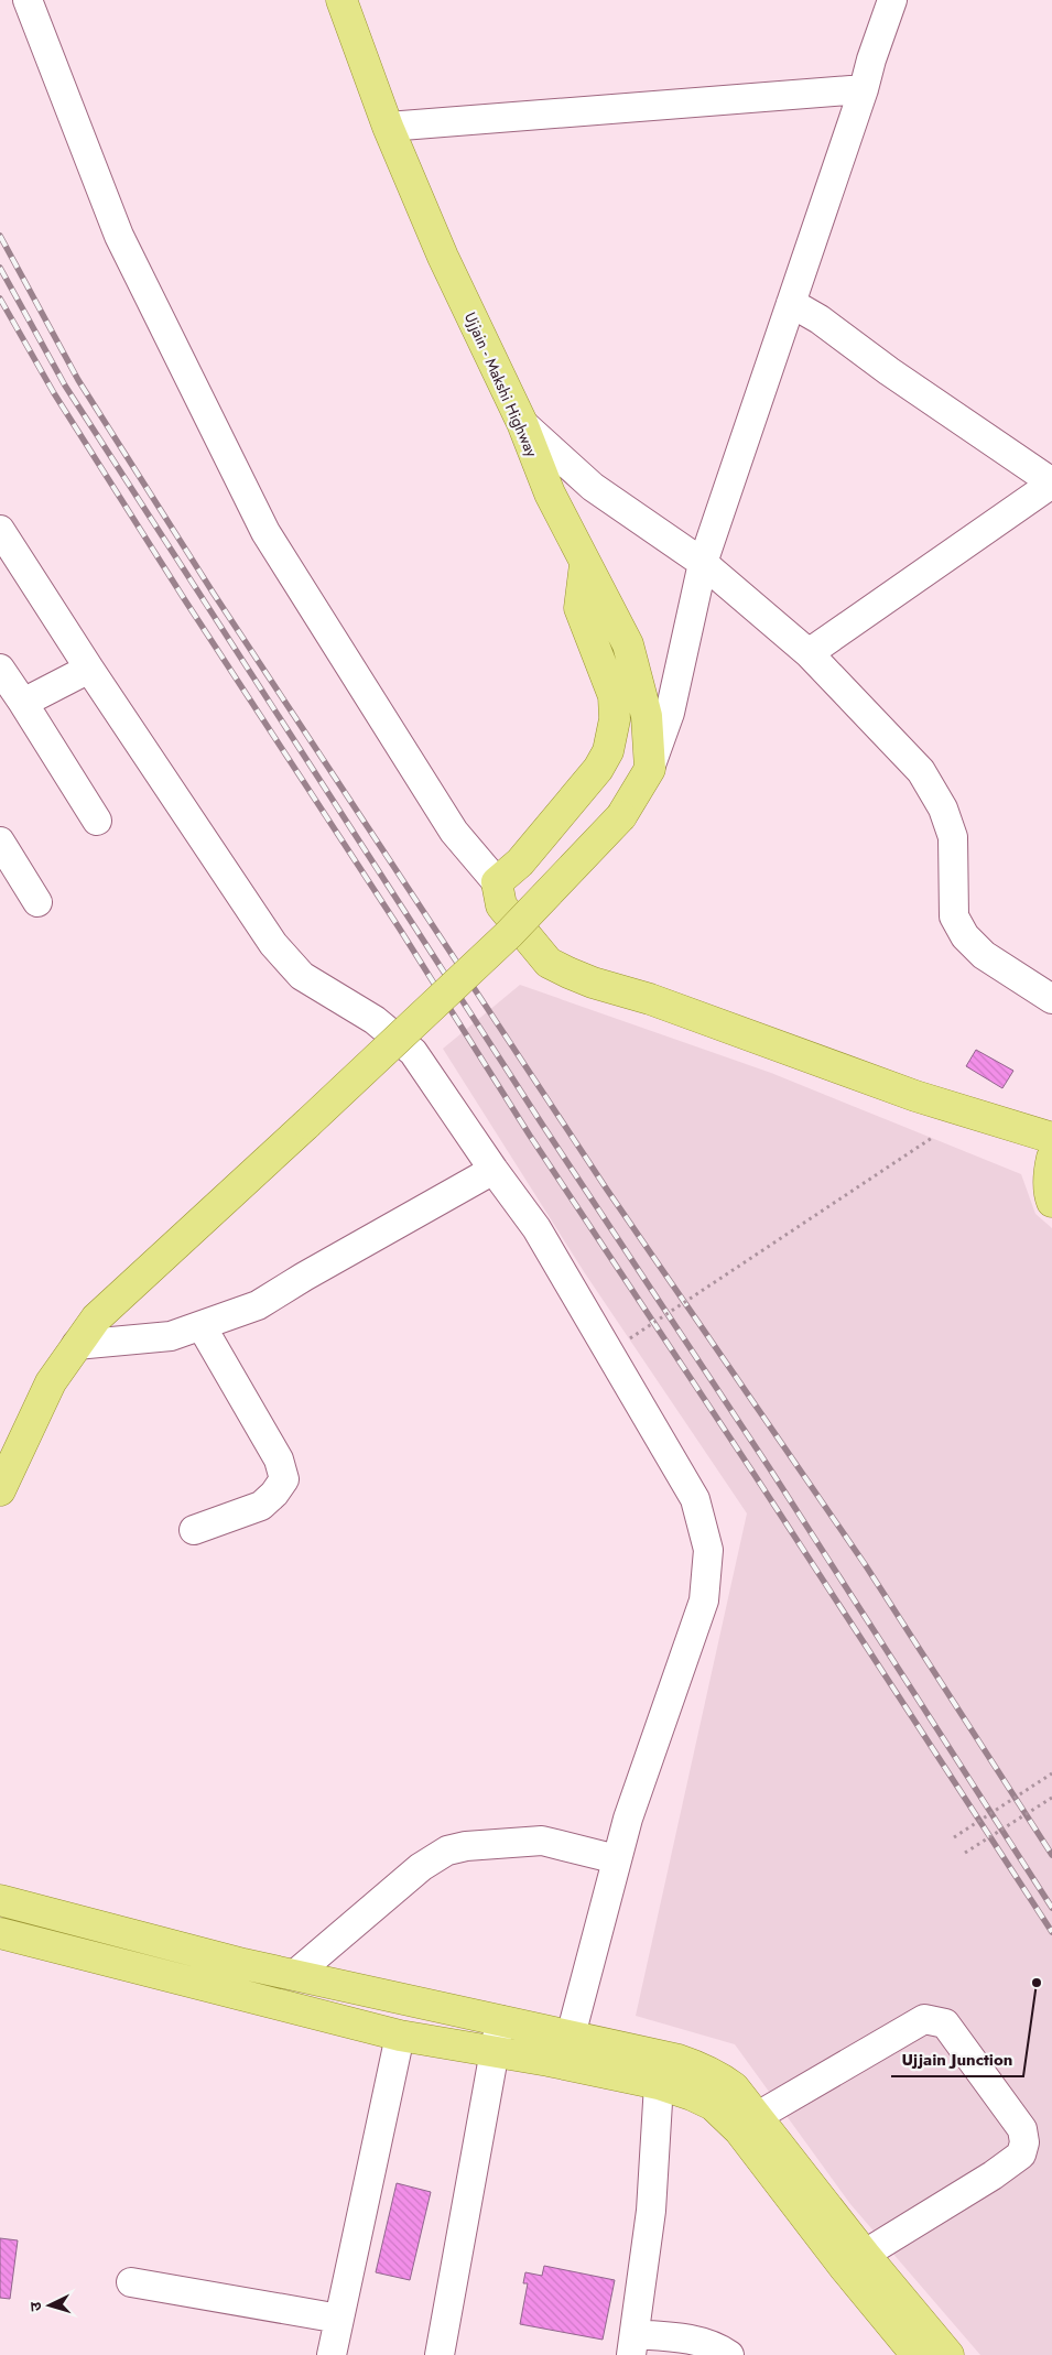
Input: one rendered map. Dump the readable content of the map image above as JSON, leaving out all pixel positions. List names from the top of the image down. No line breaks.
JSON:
{"streets":{"main road":["Ujjain - Makshi Highway"]},"places":["Ujjain Junction"],"north":"left"}
